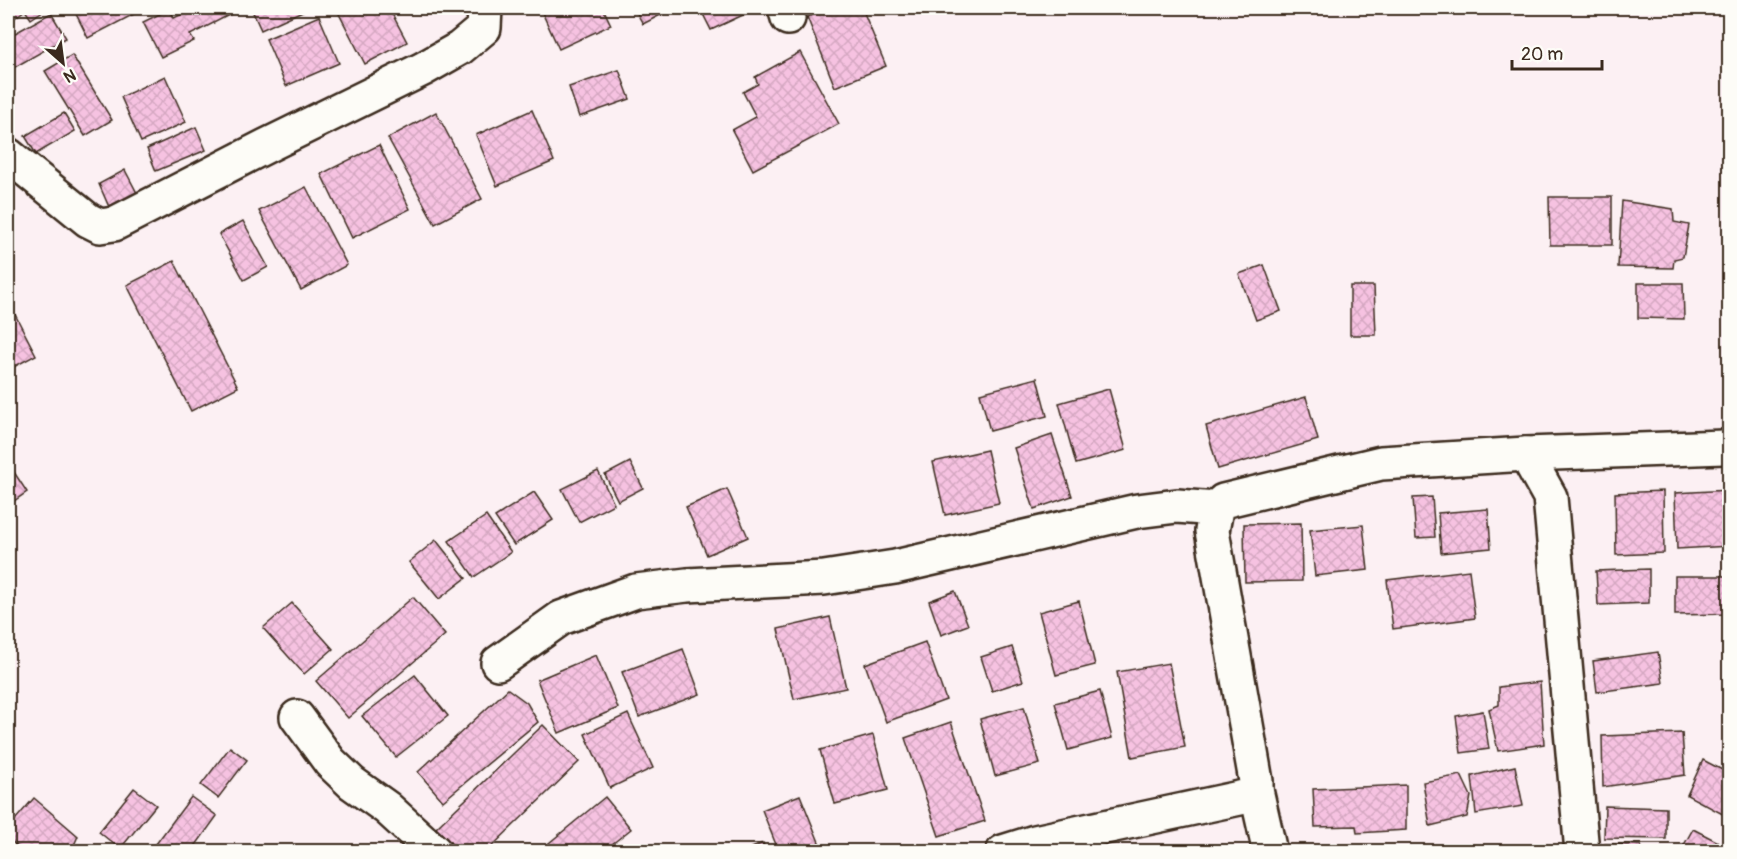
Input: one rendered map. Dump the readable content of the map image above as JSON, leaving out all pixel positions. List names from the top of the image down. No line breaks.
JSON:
{"scale_bar":"20 m","north":"bottom right"}
